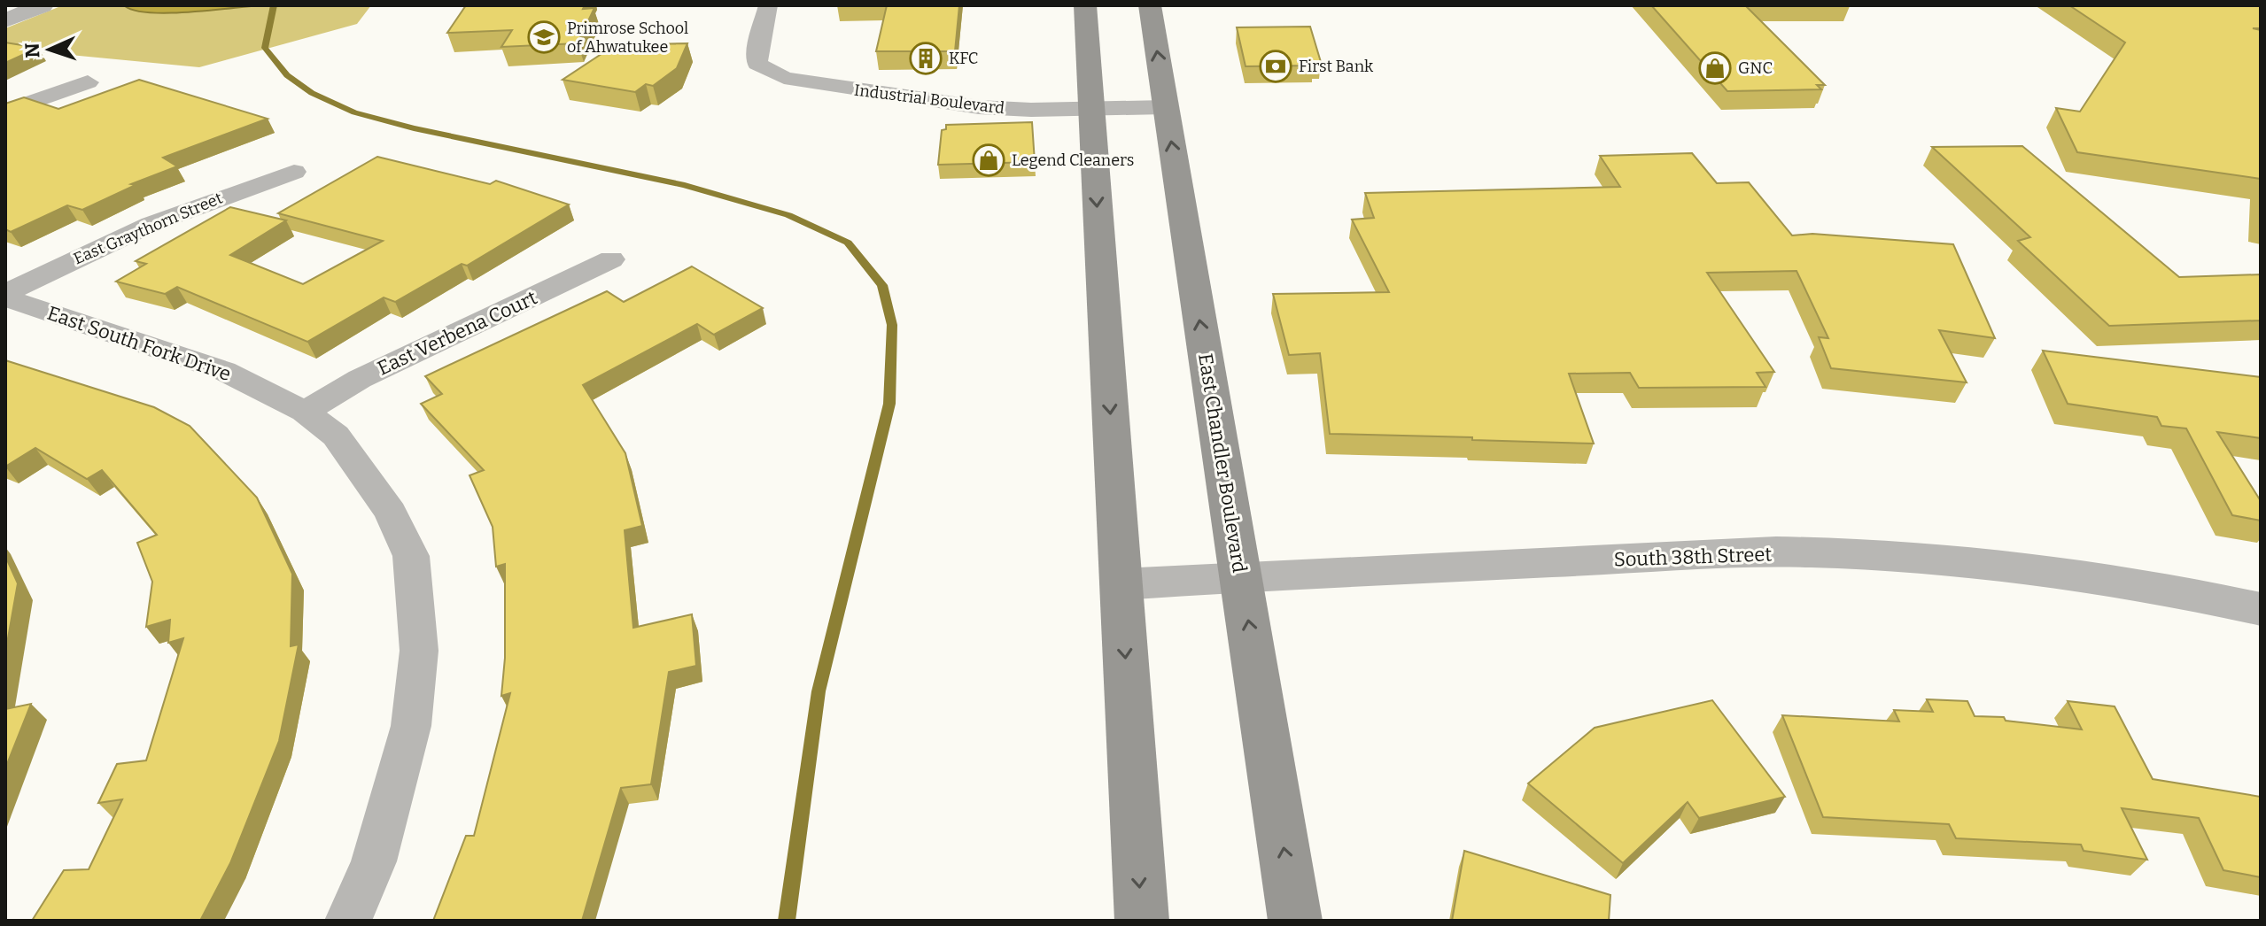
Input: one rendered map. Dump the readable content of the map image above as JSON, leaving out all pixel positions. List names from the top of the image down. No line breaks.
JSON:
{"streets":{"main road":["East Chandler Boulevard"],"street":["Industrial Boulevard","East Graythorn Street","East Verbena Court","East South Fork Drive","South 38th Street"]},"crossings":[["Industrial Boulevard","East Chandler Boulevard"],["East Graythorn Street","East South Fork Drive"],["East Verbena Court","East South Fork Drive"],["East Chandler Boulevard","South 38th Street"]],"places":{"school or university":["Primrose School of Ahwatukee"],"building":["KFC"],"bank":["First Bank"],"shop":["GNC","Legend Cleaners"]},"north":"left"}
